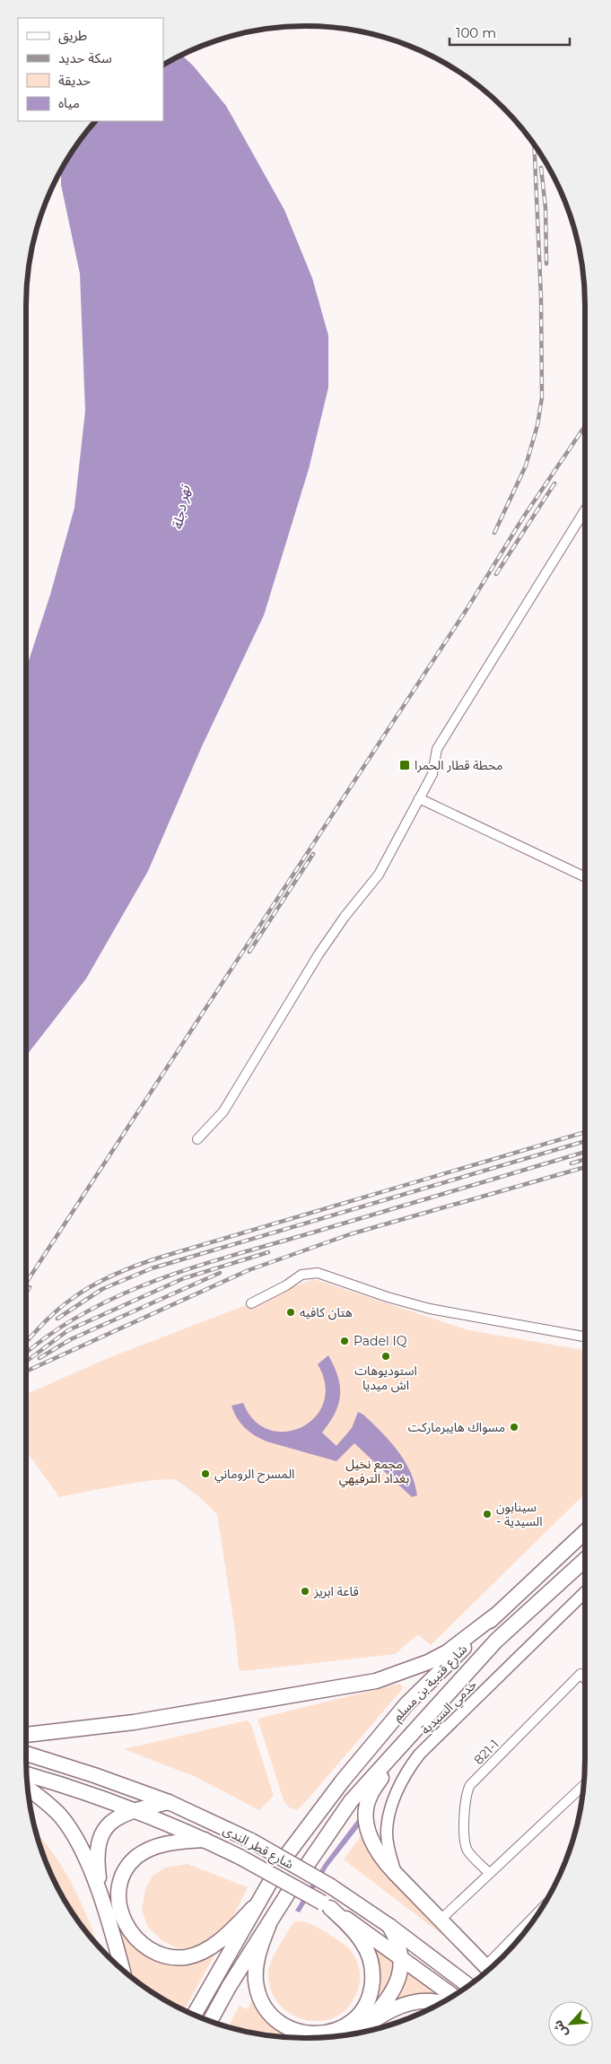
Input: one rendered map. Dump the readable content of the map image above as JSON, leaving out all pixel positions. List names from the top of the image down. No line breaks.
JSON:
{"streets":{"main road":["شارع قتيبة بن مسلم","شارع قطر الندى"],"street":["خدمي السيدية","821-1"]},"water":["نهر دجلة"],"parks":["مجمع نخيل بغداد الترفيهي"],"places":{"transit":["محطة قطار الحمرا"],"other":["هتان كافيه","Padel IQ","استوديوهات اش ميديا","مسواك هايبرماركت","المسرح الروماني","سينابون - السيدية","قاعة ابريز"]},"legend":["طريق","سكة حديد","حديقة","مياه"],"scale_bar":"100 m","north":"bottom left"}
